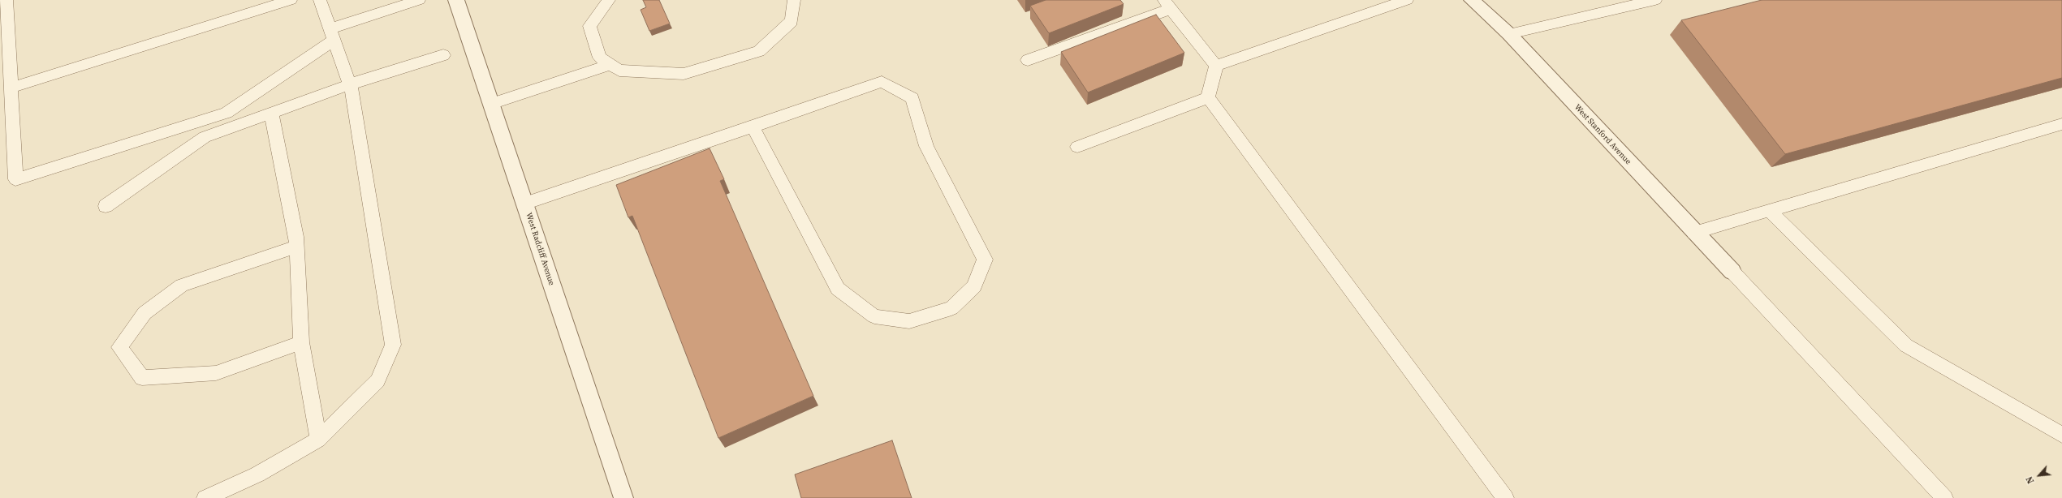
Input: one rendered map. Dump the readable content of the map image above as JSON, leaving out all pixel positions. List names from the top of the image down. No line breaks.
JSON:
{"streets":{"street":["West Stanford Avenue","West Radcliff Avenue"]},"north":"bottom left"}
